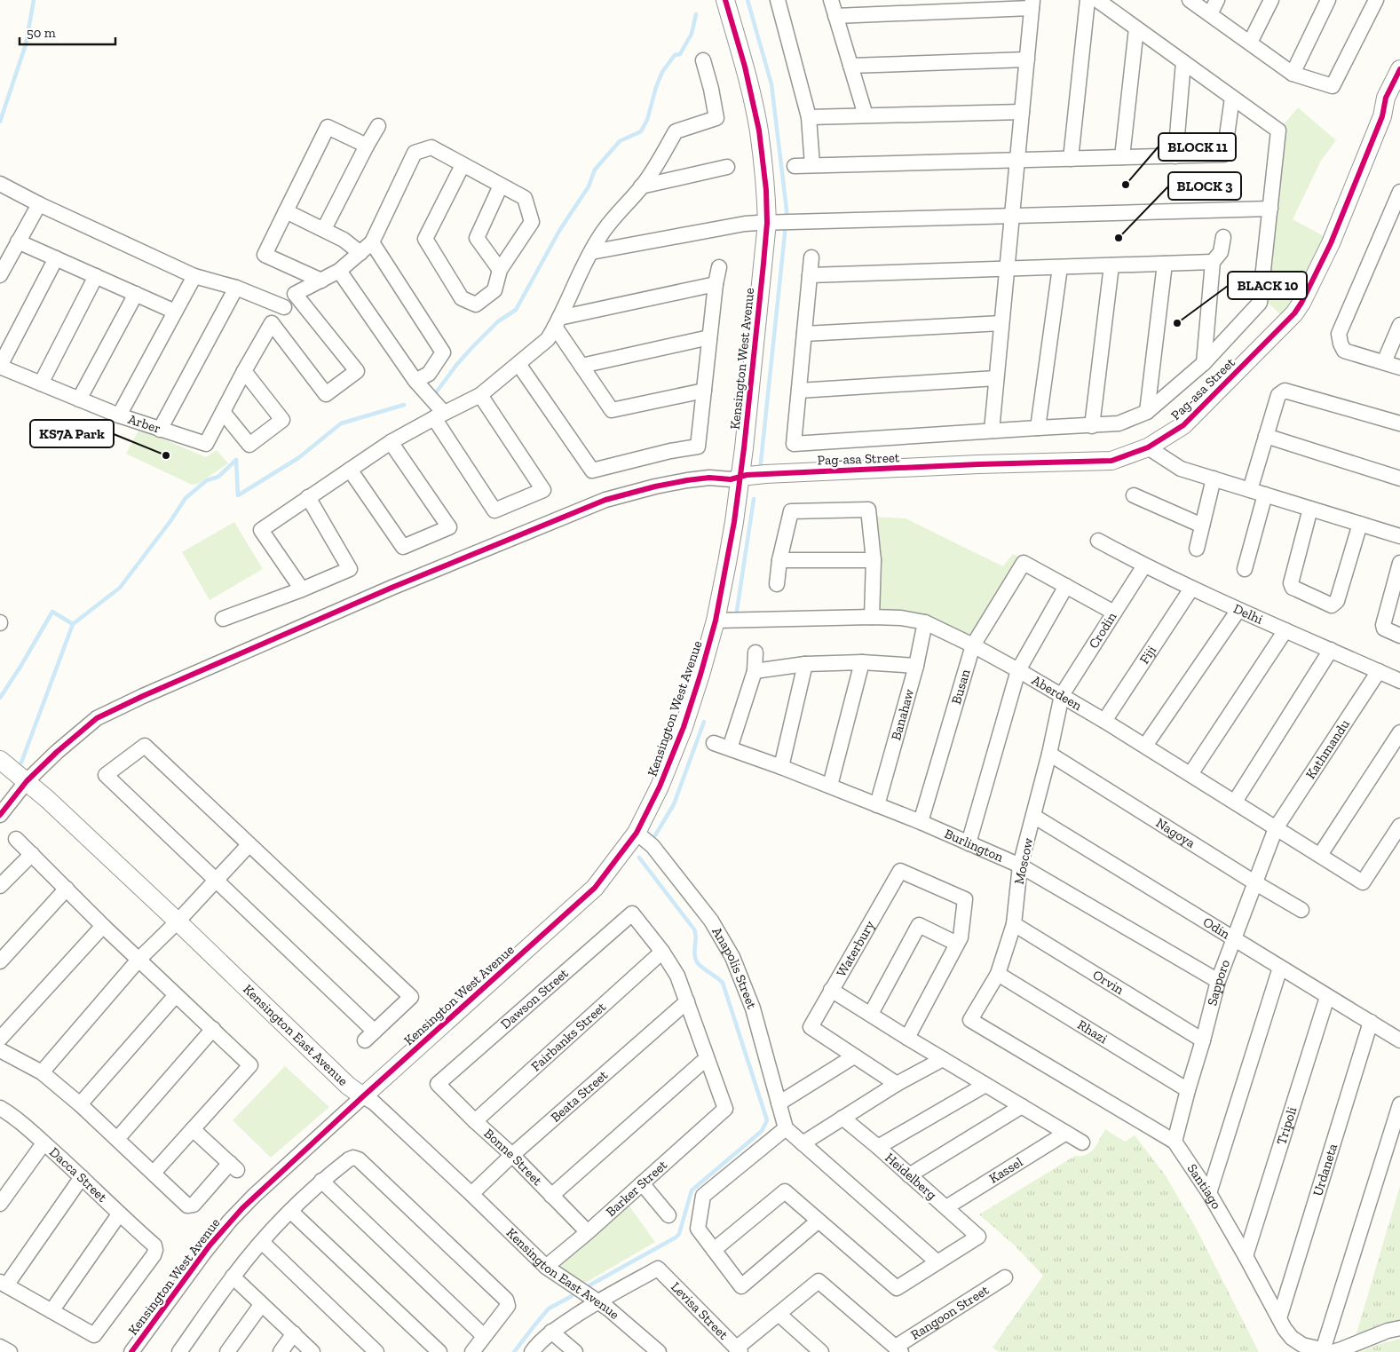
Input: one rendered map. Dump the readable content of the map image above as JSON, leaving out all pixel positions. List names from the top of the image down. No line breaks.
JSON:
{"streets":{"street":["Kensington West Avenue","Pag-asa Street","Arber","Delhi","Crodin","Fiji","Busan","Aberdeen","Banahaw","Kathmandu","Nagoya","Burlington","Moscow","Odin","Waterbury","Anapolis Street","Orvin","Sapporo","Dawson Street","Rhazi","Kensington East Avenue","Fairbanks Street","Beata Street","Tripoli","Bonne Street","Kassel","Urdaneta","Dacca Street","Heidelberg","Santiago","Barker Street","Levisa Street","Rangoon Street"]},"crossings":[["Kensington West Avenue","Pag-asa Street"],["Kensington West Avenue","Aberdeen"],["Kensington West Avenue","Anapolis Street"],["Kensington West Avenue","Kensington East Avenue"],["Delhi","Crodin"],["Delhi","Fiji"],["Delhi","Kathmandu"],["Crodin","Aberdeen"],["Crodin","Moscow"],["Fiji","Aberdeen"],["Busan","Aberdeen"],["Busan","Burlington"],["Aberdeen","Banahaw"],["Aberdeen","Kathmandu"],["Aberdeen","Moscow"],["Aberdeen","Sapporo"],["Banahaw","Burlington"],["Kathmandu","Sapporo"],["Nagoya","Moscow"],["Nagoya","Sapporo"],["Burlington","Moscow"],["Burlington","Sapporo"],["Moscow","Odin"],["Moscow","Orvin"],["Moscow","Rhazi"],["Moscow","Santiago"],["Odin","Sapporo"],["Odin","Tripoli"],["Odin","Urdaneta"],["Orvin","Sapporo"],["Sapporo","Rhazi"],["Sapporo","Santiago"],["Dawson Street","Fairbanks Street"],["Dawson Street","Bonne Street"],["Kensington East Avenue","Beata Street"],["Kensington East Avenue","Barker Street"],["Kensington East Avenue","Levisa Street"],["Fairbanks Street","Bonne Street"],["Beata Street","Bonne Street"],["Tripoli","Santiago"],["Bonne Street","Barker Street"],["Kassel","Heidelberg"],["Urdaneta","Santiago"]],"places":["BLOCK 11","BLOCK 3","BLACK 10","KS7A Park"],"scale_bar":"50 m"}
